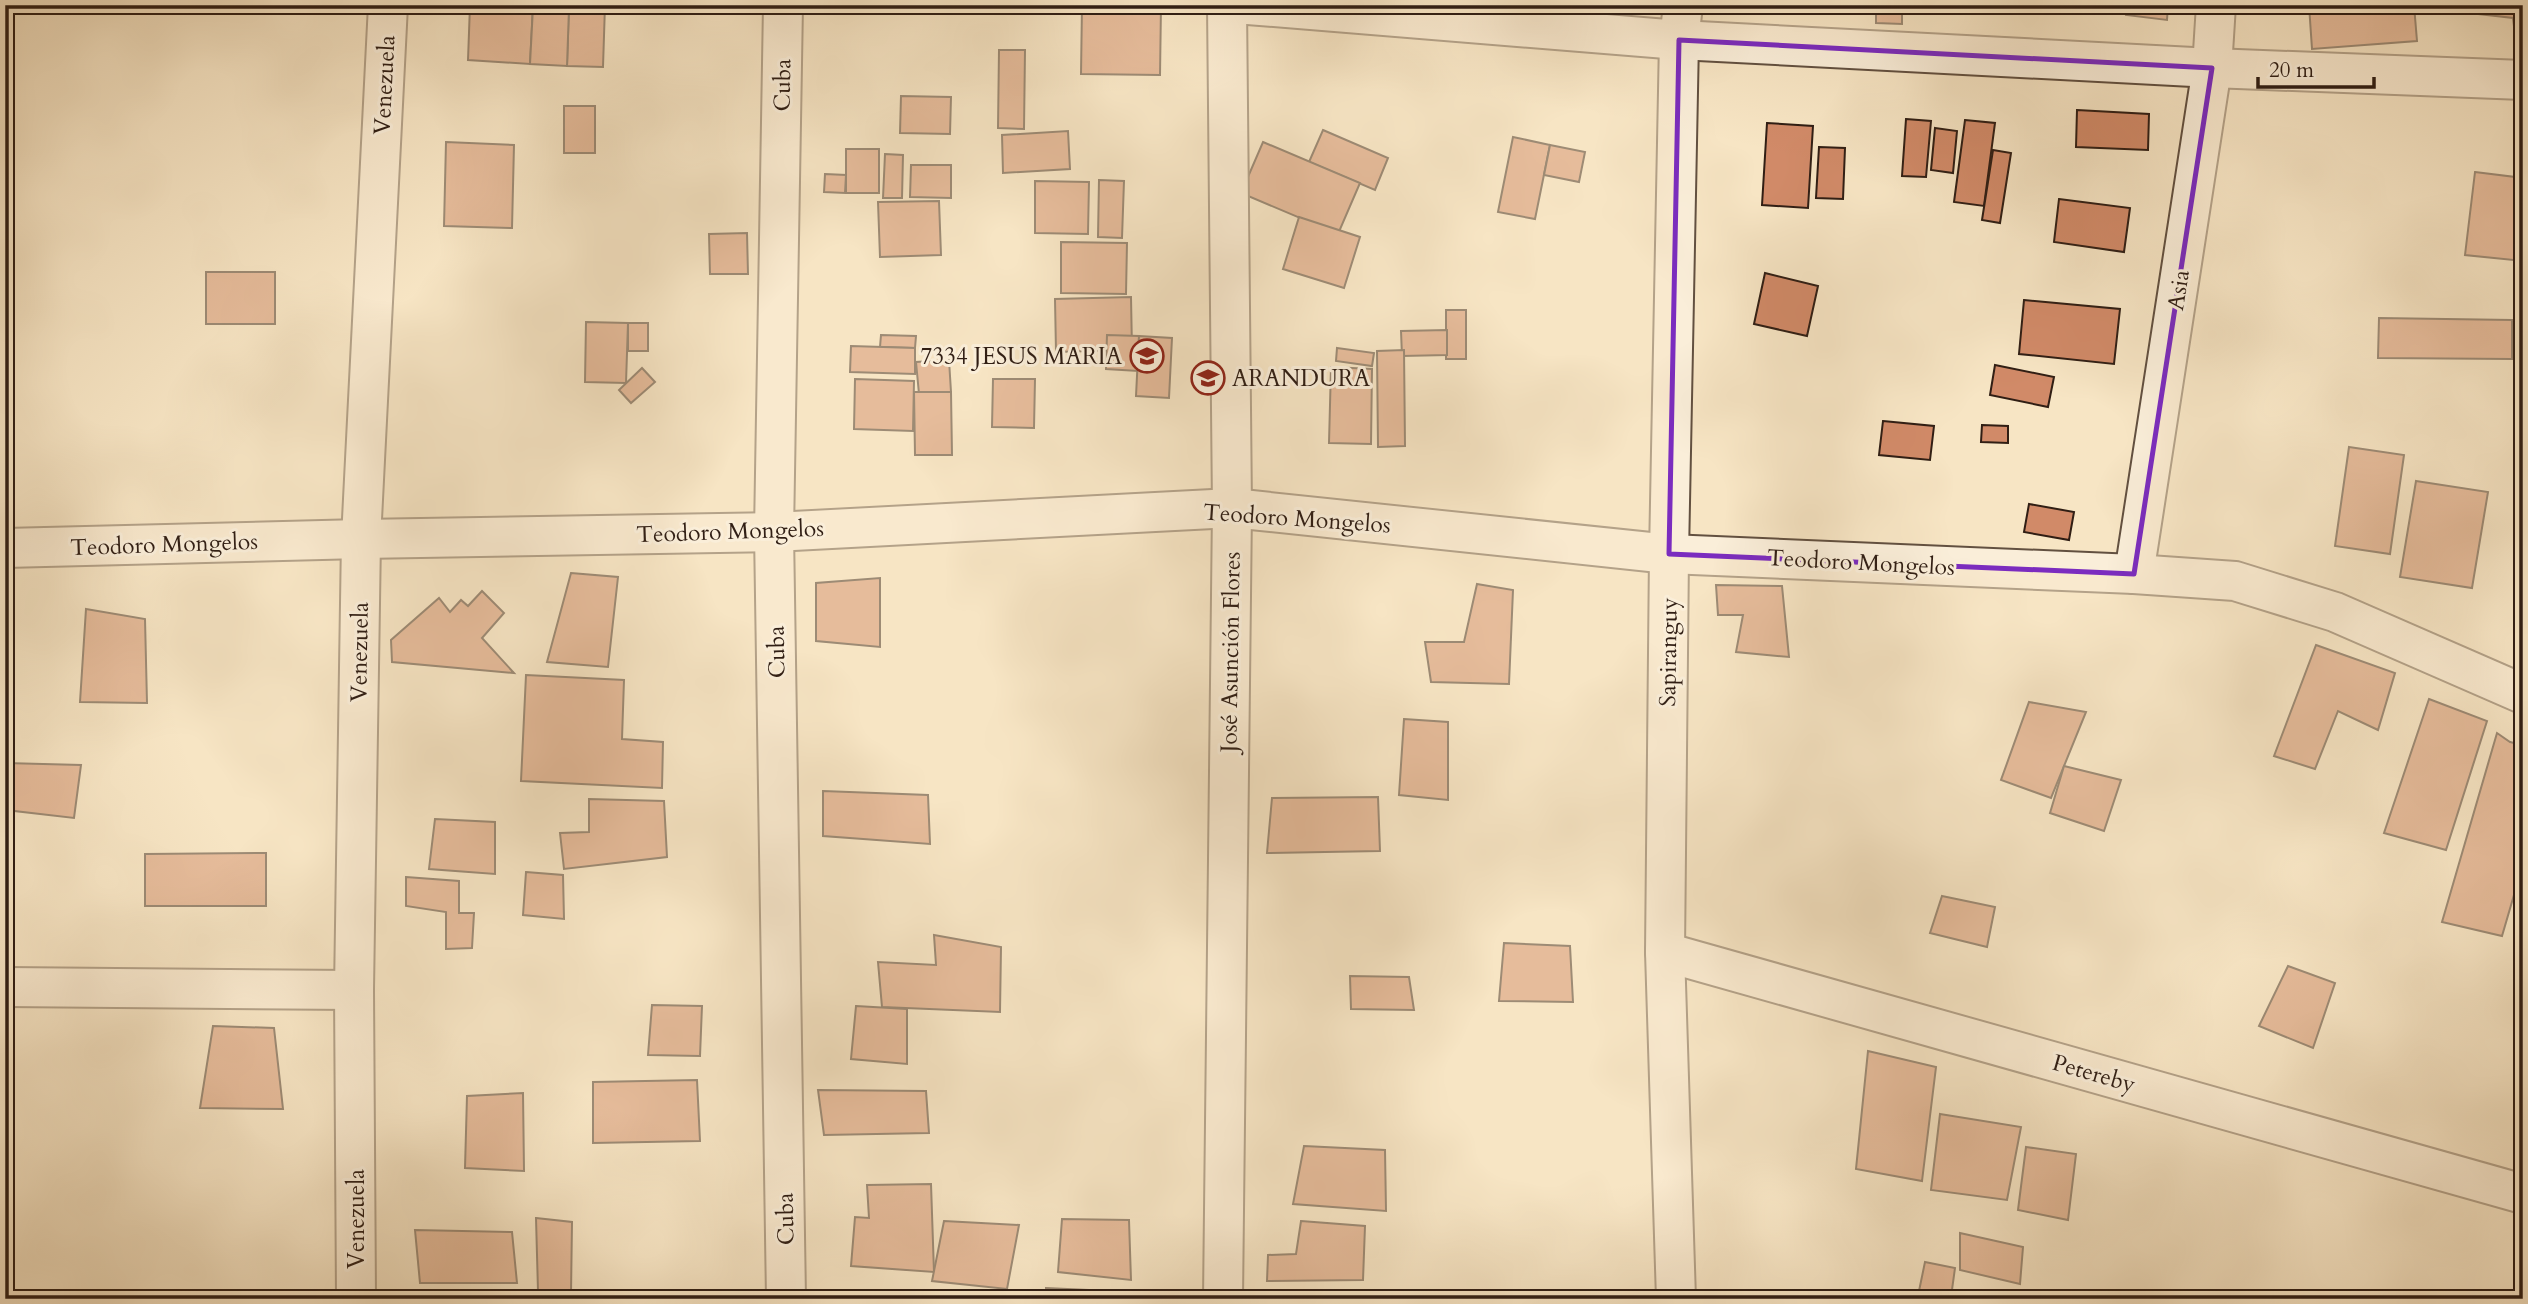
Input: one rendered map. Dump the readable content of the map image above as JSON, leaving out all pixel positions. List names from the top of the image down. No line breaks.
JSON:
{"streets":{"street":["Venezuela","Cuba","Asia","Teodoro Mongelos","José Asunción Flores","Sapiranguy","Petereby"]},"crossings":[["Venezuela","Teodoro Mongelos"],["Cuba","Teodoro Mongelos"],["Asia","Teodoro Mongelos"],["Teodoro Mongelos","José Asunción Flores"],["Teodoro Mongelos","Sapiranguy"],["Sapiranguy","Petereby"]],"places":{"school or university":["7334 JESUS MARIA","ARANDURA"]},"scale_bar":"20 m"}
